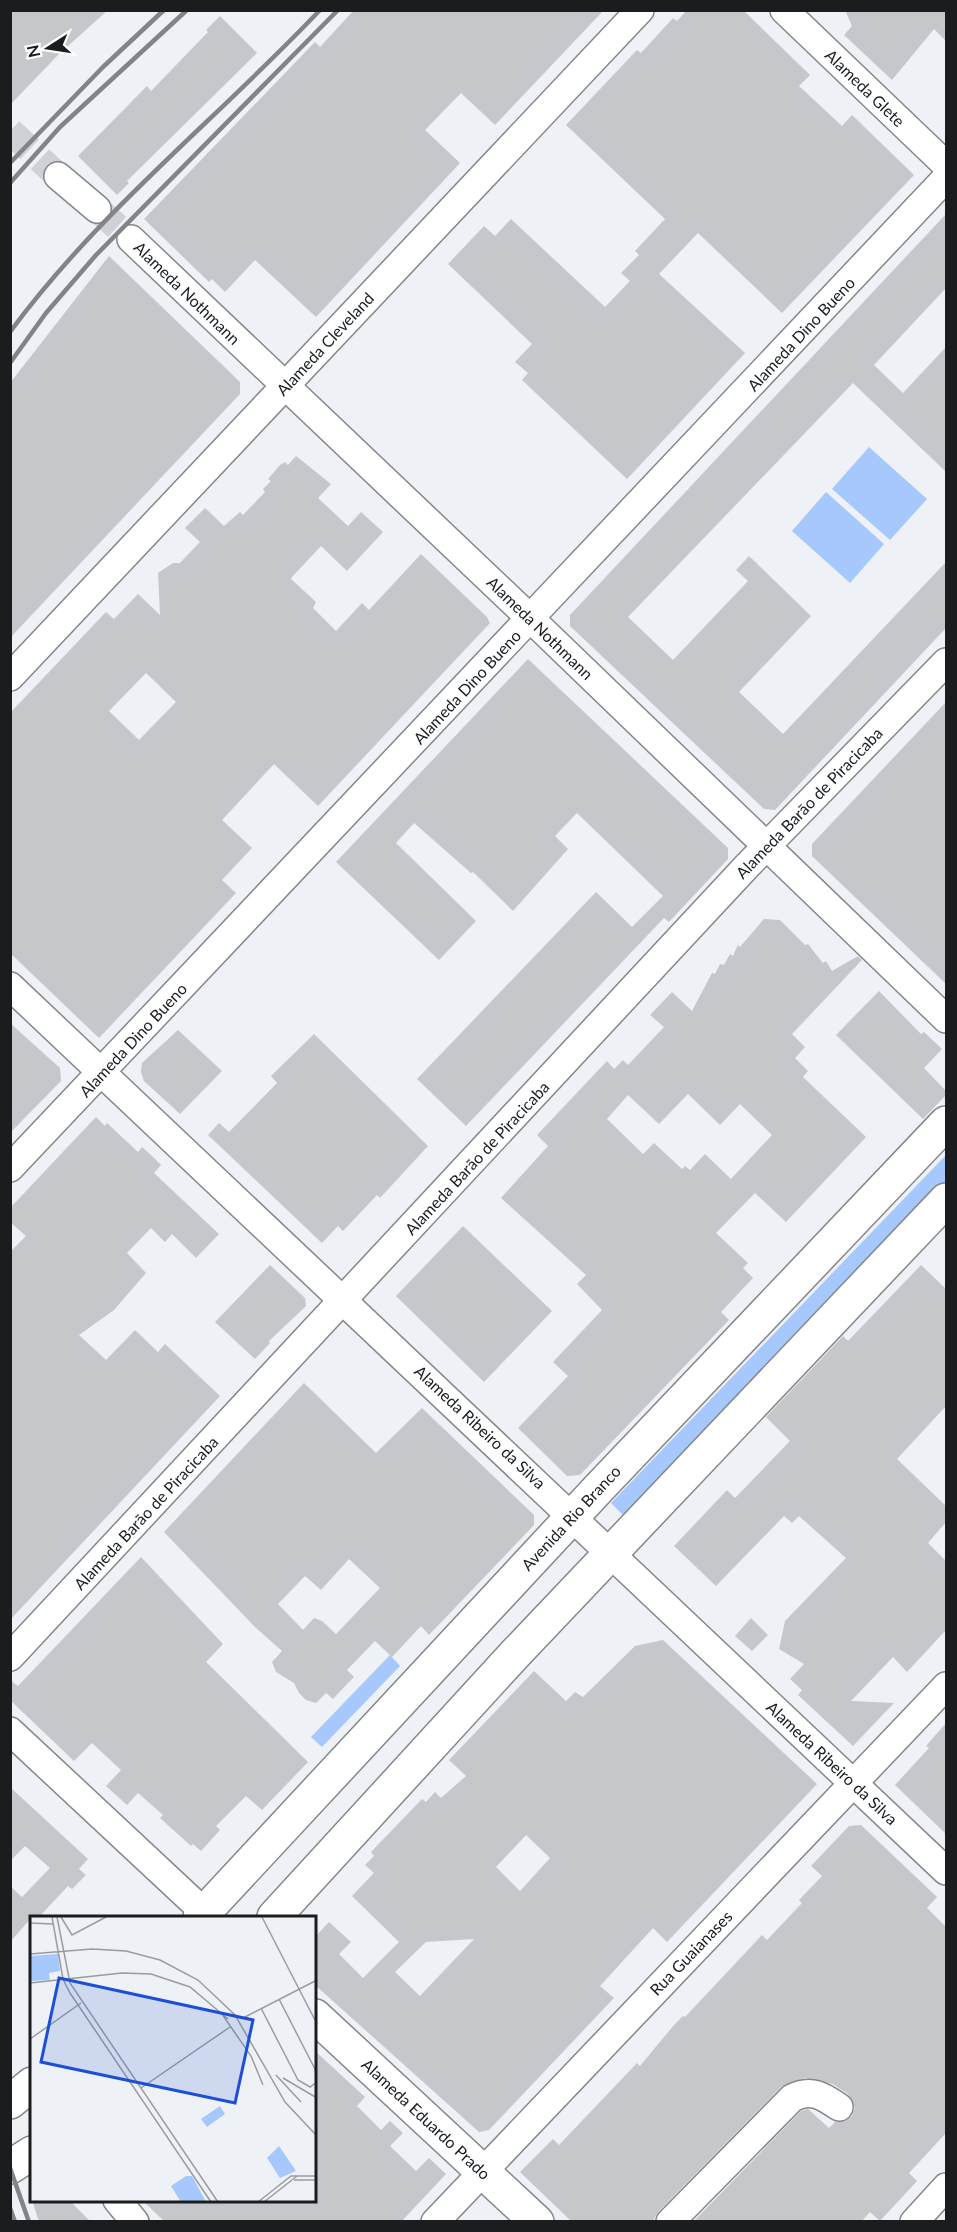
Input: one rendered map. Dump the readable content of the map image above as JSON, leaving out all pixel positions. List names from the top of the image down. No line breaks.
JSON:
{"streets":{"main road":["Avenida Rio Branco","Alameda Eduardo Prado"],"street":["Alameda Glete","Alameda Nothmann","Alameda Dino Bueno","Alameda Cleveland","Alameda Barão de Piracicaba","Alameda Ribeiro da Silva","Rua Guaianases"]},"crossings":[["Alameda Nothmann","Alameda Dino Bueno"],["Alameda Nothmann","Alameda Cleveland"],["Alameda Nothmann","Alameda Barão de Piracicaba"],["Alameda Dino Bueno","Alameda Ribeiro da Silva"],["Alameda Barão de Piracicaba","Alameda Ribeiro da Silva"],["Alameda Ribeiro da Silva","Avenida Rio Branco"],["Alameda Ribeiro da Silva","Rua Guaianases"],["Rua Guaianases","Alameda Eduardo Prado"]],"north":"left"}
